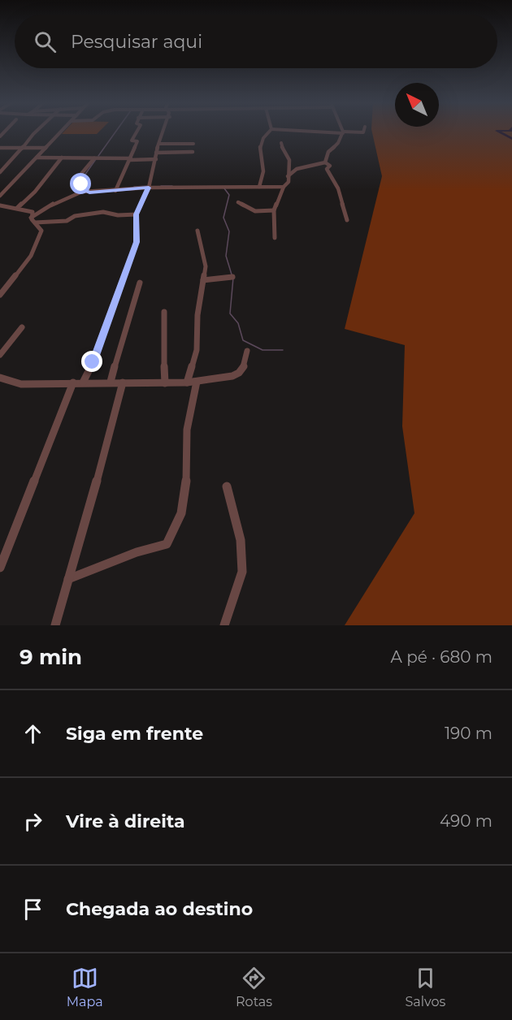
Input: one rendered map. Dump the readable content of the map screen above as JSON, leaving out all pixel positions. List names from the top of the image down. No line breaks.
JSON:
{"north":"top left","page":{"search":"Pesquisar aqui","heading":["9 min","A pé · 680 m"],"list":[["Siga em frente","190 m"],["Vire à direita","490 m"],"Chegada ao destino"],"nav":["Mapa","Rotas","Salvos"]}}
